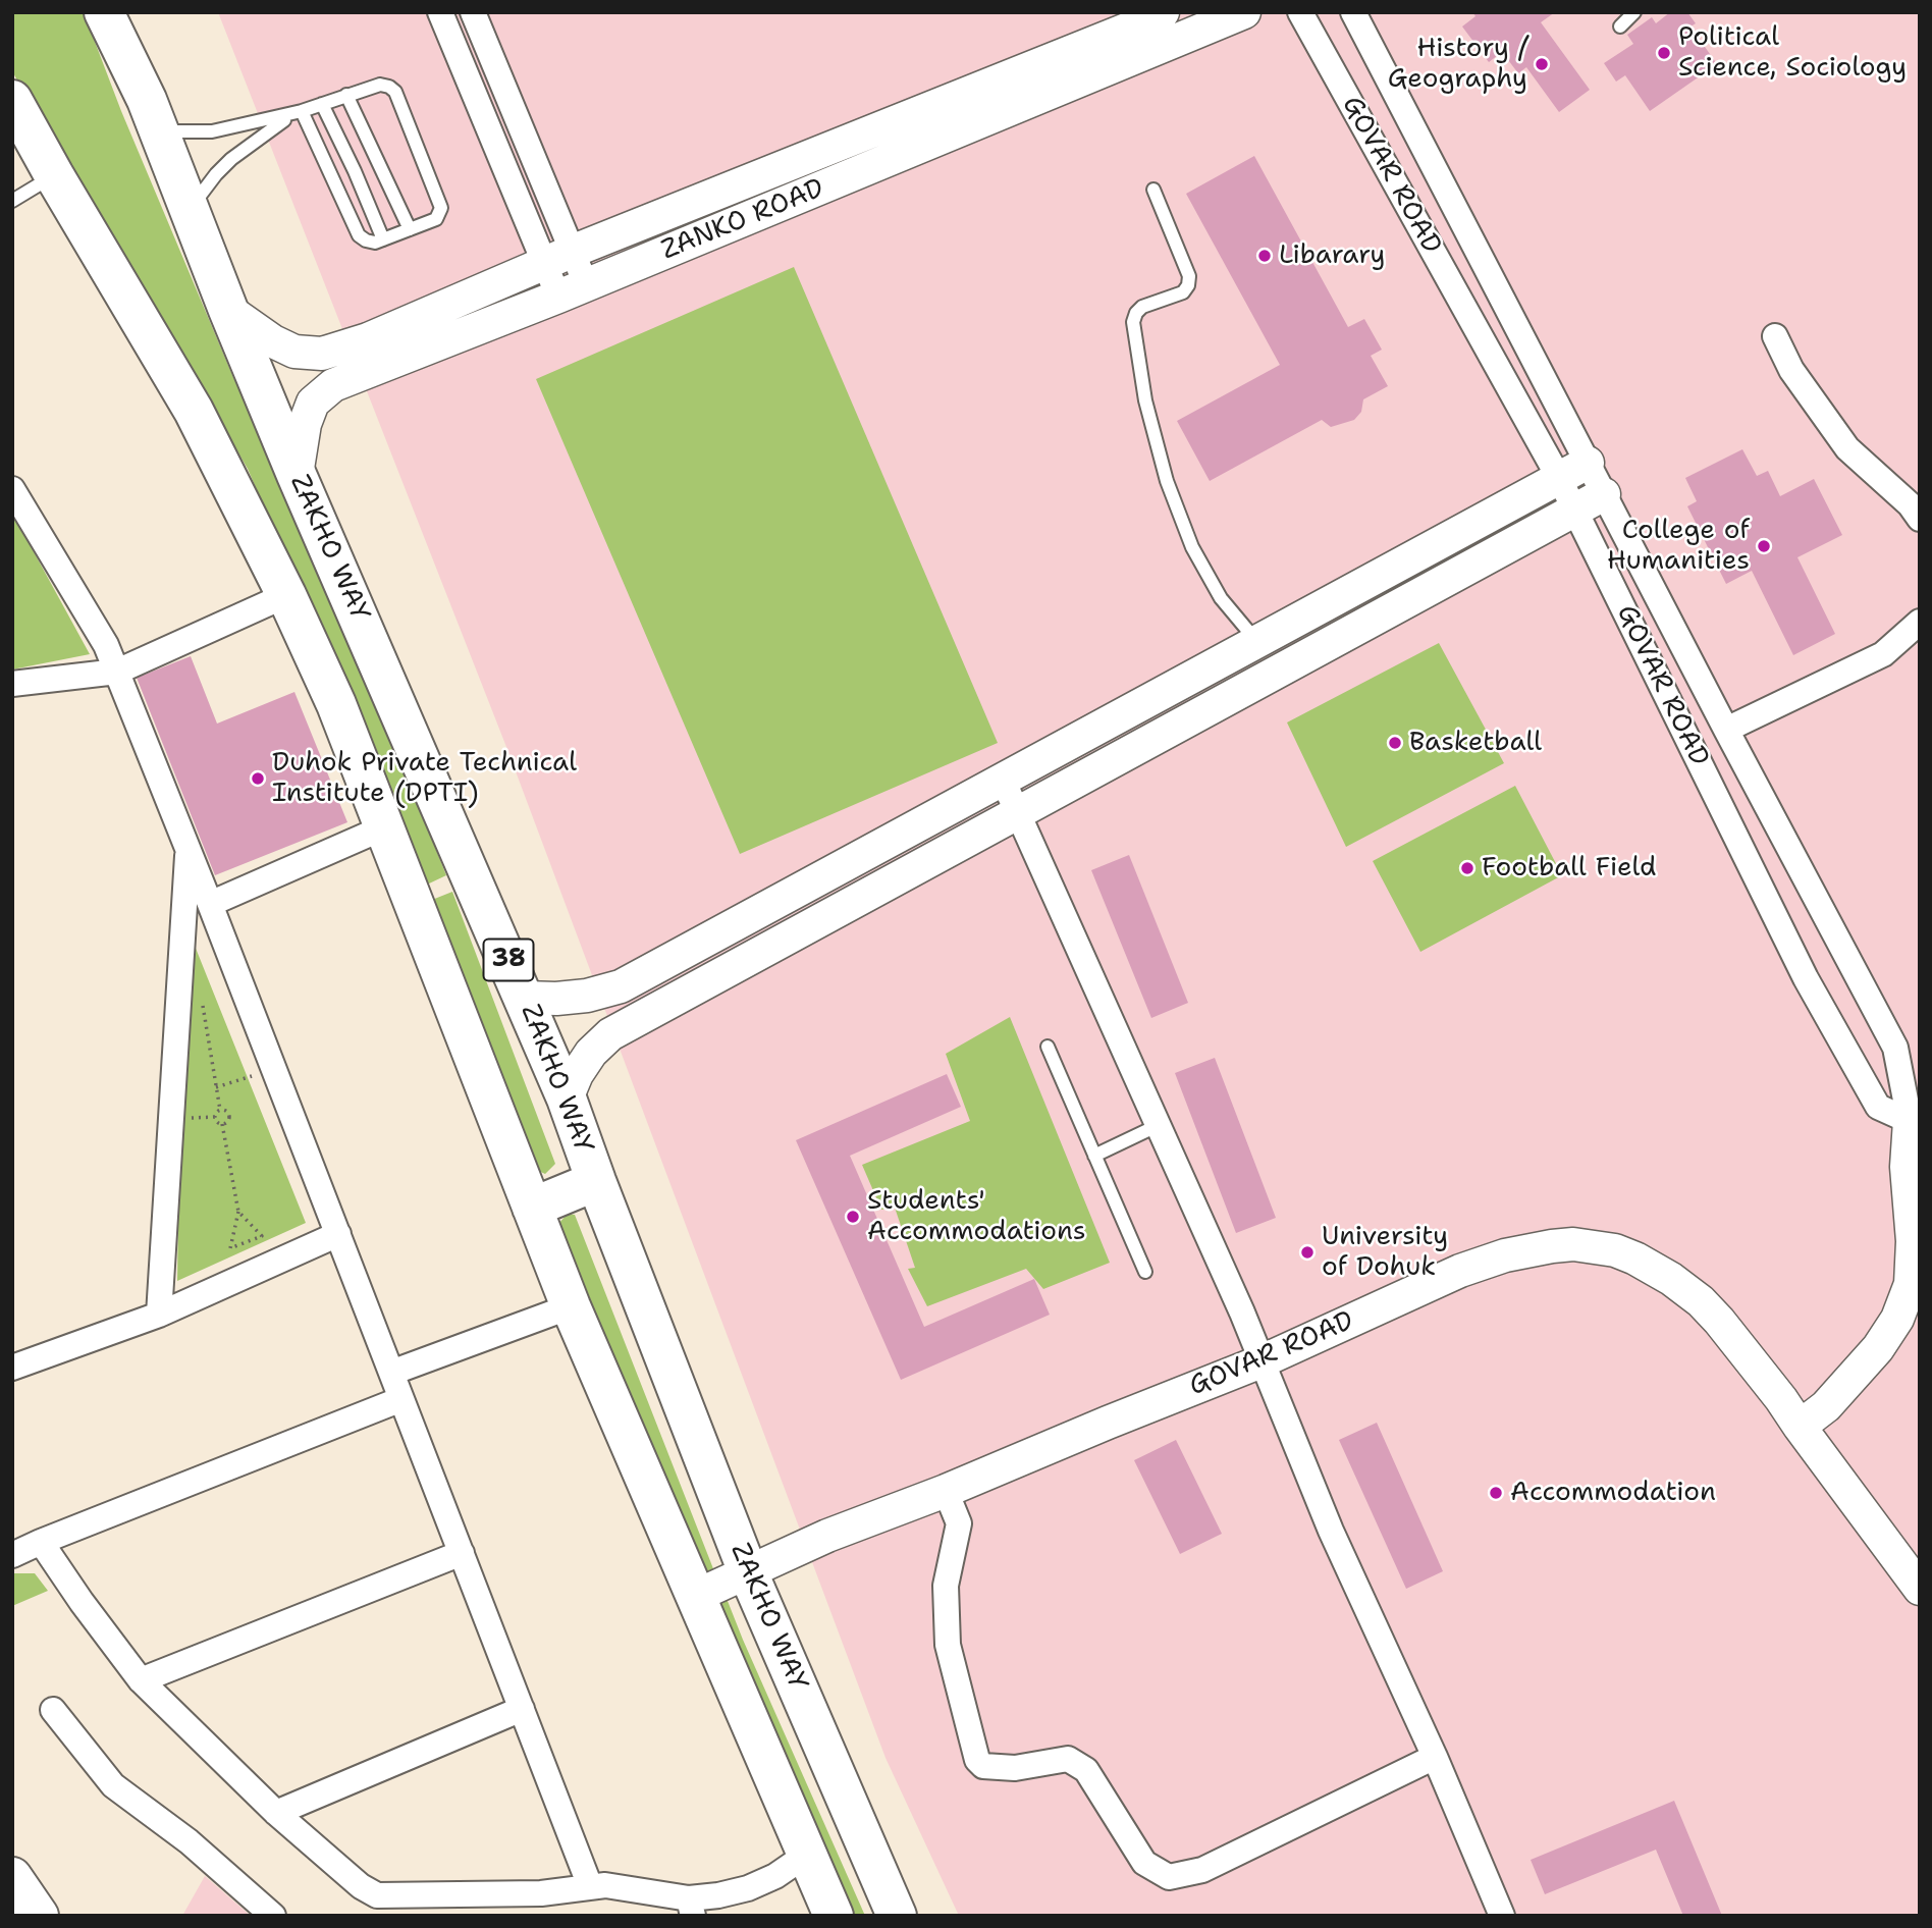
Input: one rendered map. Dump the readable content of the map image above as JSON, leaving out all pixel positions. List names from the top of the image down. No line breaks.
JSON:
{"streets":{"main road":["ZAKHO WAY","38"],"street":["GOVAR ROAD","ZANKO ROAD"]},"crossings":[["GOVAR ROAD","ZAKHO WAY"],["GOVAR ROAD","38"],["ZANKO ROAD","ZAKHO WAY"]],"places":["Political Science, Sociology","History / Geography","Libarary","College of Humanities","Basketball","Duhok Private Technical Institute (DPTI)","Football Field","Students' Accommodations","University of Dohuk","Accommodation"]}
